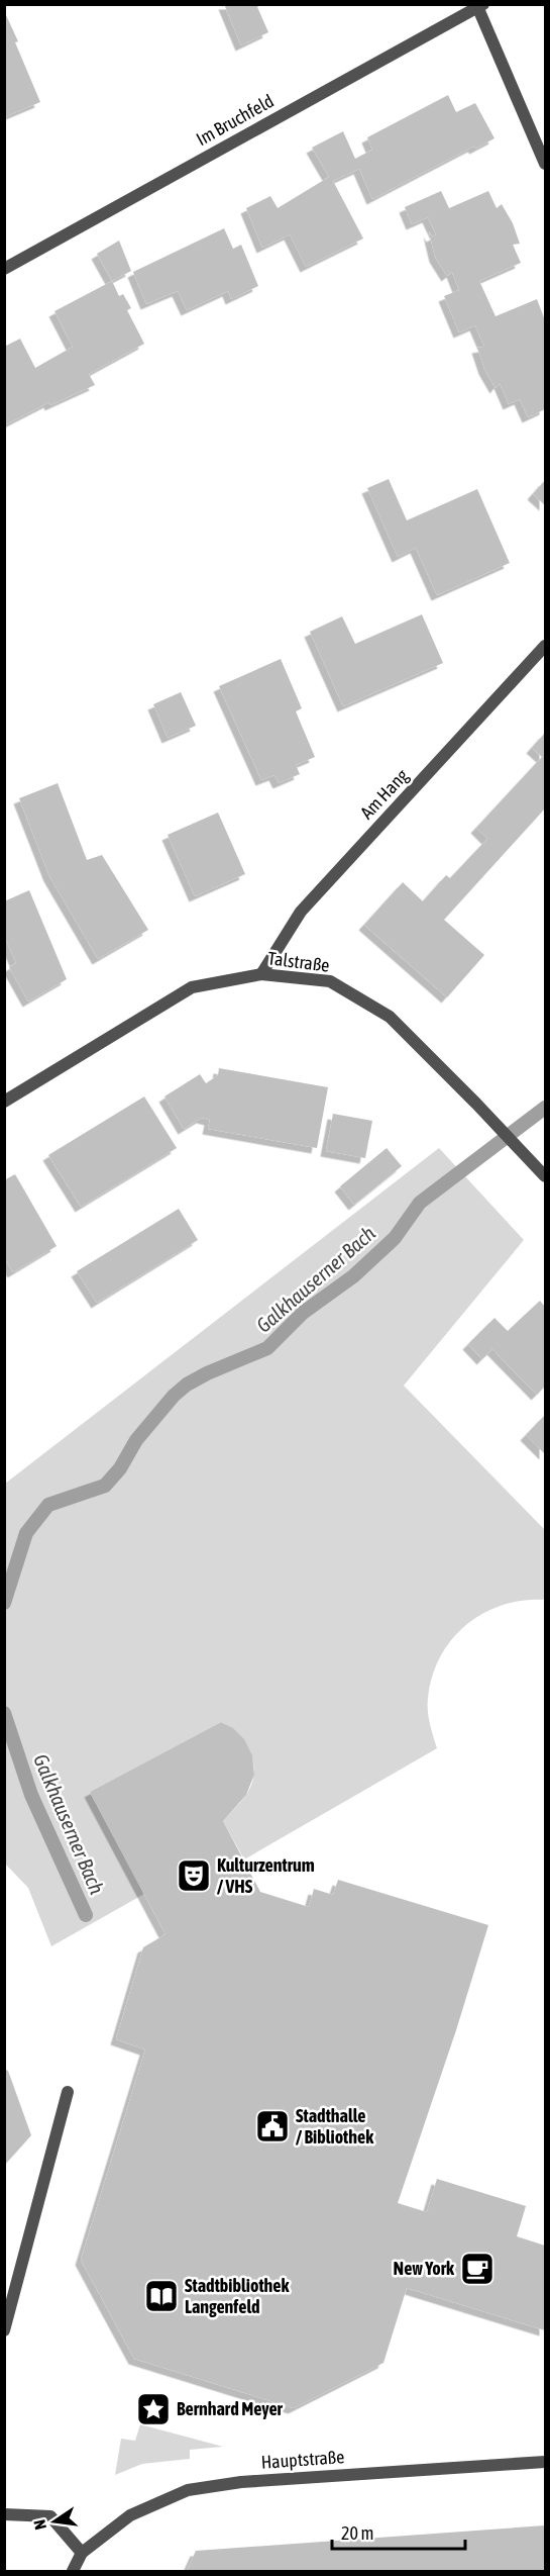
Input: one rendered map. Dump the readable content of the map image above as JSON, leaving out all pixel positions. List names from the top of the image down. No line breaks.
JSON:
{"streets":{"street":["Im Bruchfeld","Am Hang","Talstraße","Hauptstraße"]},"crossings":[["Am Hang","Talstraße"]],"water":["Galkhauserner Bach"],"places":{"theatre":["Kulturzentrum / VHS"],"public building":["Stadthalle / Bibliothek"],"cafe":["New York"],"library":["Stadtbibliothek Langenfeld"],"place":["Bernhard Meyer"]},"scale_bar":"20 m","north":"left"}
